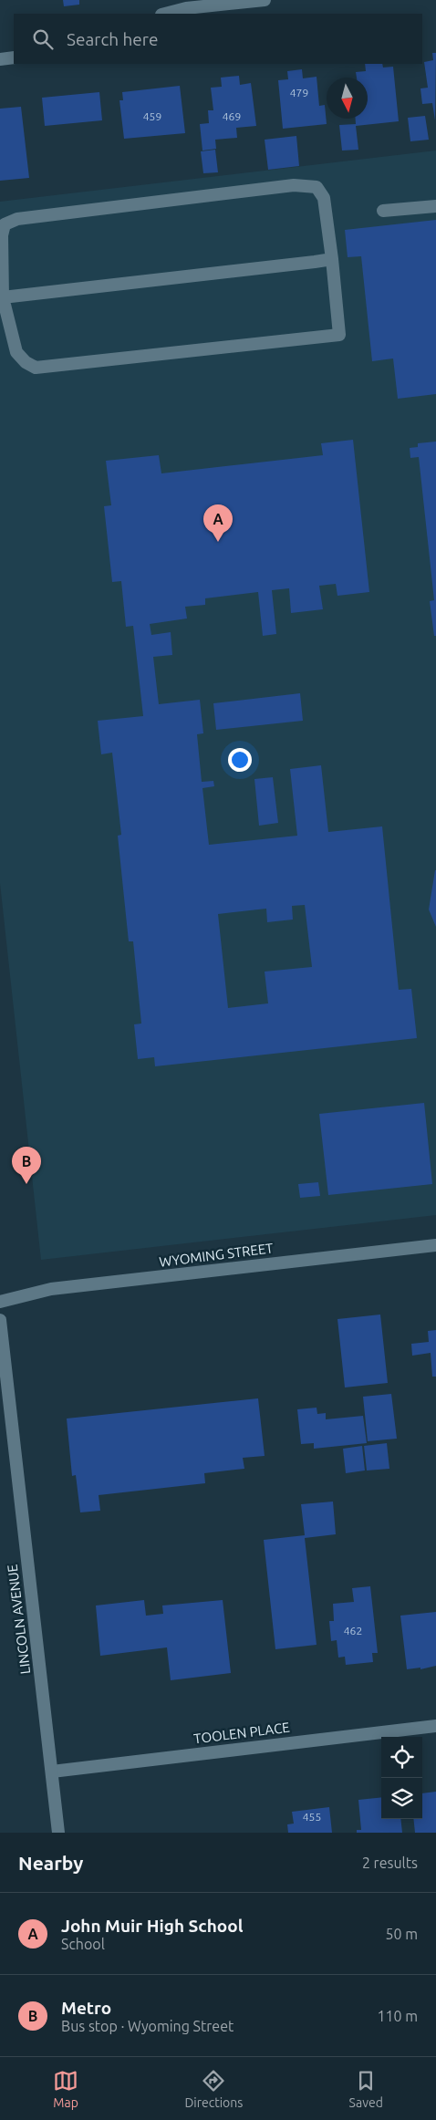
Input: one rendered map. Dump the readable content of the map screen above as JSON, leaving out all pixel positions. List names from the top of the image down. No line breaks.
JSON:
{"streets":{"street":["WYOMING STREET","LINCOLN AVENUE","TOOLEN PLACE"]},"crossings":[["LINCOLN AVENUE","TOOLEN PLACE"]],"house_numbers":["479","459","469","462","455"],"north":"bottom","page":{"search":"Search here","pins":["A","B"],"heading":["Nearby","2 results"],"list":[{"mark":"A","name":"John Muir High School","note":"School","value":"50 m"},{"mark":"B","name":"Metro","note":"Bus stop · Wyoming Street","value":"110 m"}],"nav":["Map","Directions","Saved"]}}
